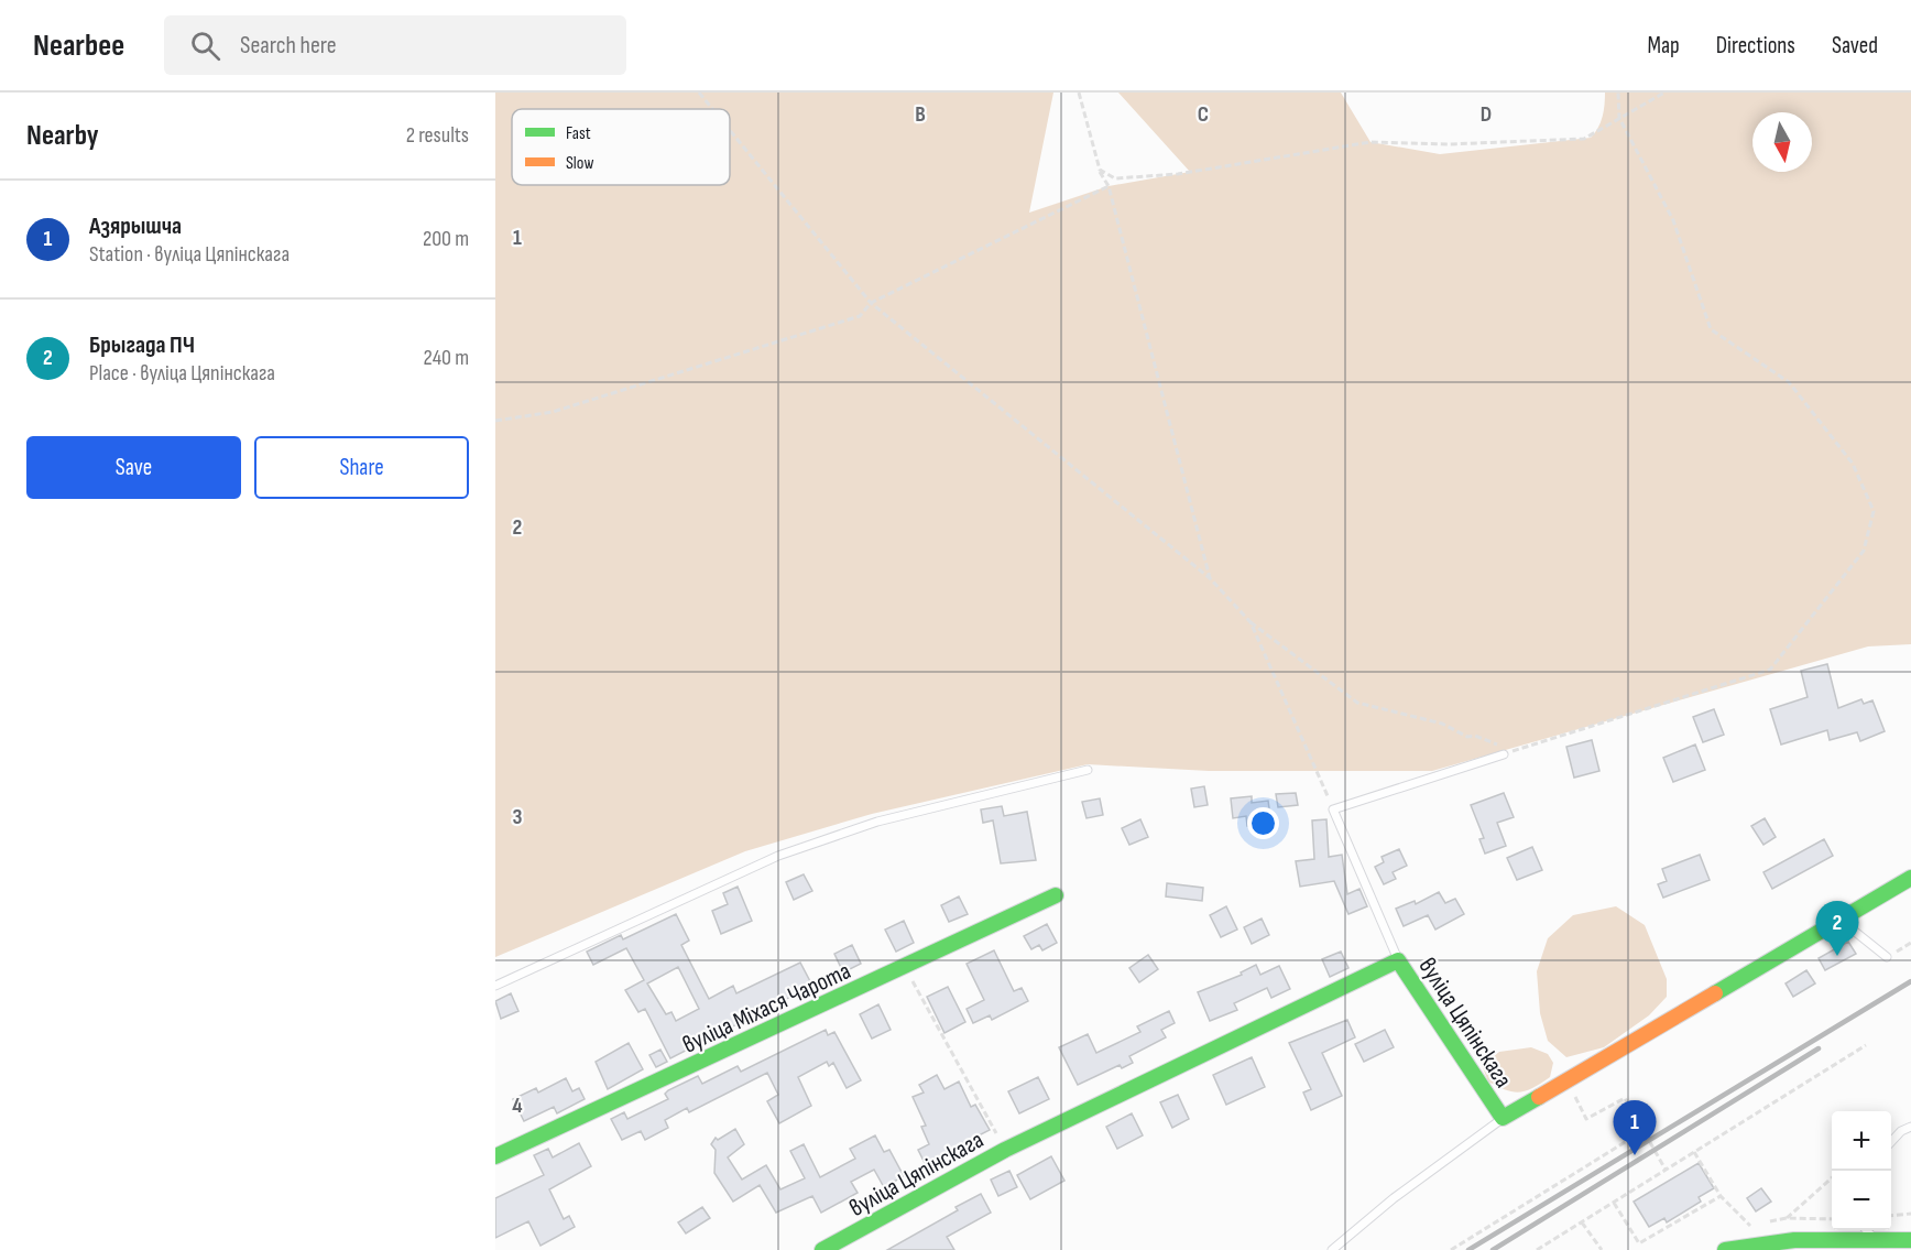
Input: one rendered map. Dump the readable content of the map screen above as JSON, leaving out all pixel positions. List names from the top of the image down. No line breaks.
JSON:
{"streets":{"street":["вуліца Міхася Чарота","вуліца Цяпінскага"]},"legend":["Fast","Slow"],"north":"bottom","page":{"header":"Nearbee","search":"Search here","nav":["Map","Directions","Saved"],"heading":["Nearby","2 results"],"list":[{"mark":"1","name":"Азярышча","note":"Station · вуліца Цяпінскага","value":"200 m"},{"mark":"2","name":"Брыгада ПЧ","note":"Place · вуліца Цяпінскага","value":"240 m"}],"buttons":["Save","Share"],"pins":["2","1"],"map_buttons":["+","−"]},"grid":{"columns":["B","C","D"],"rows":["1","2","3","4"]}}
